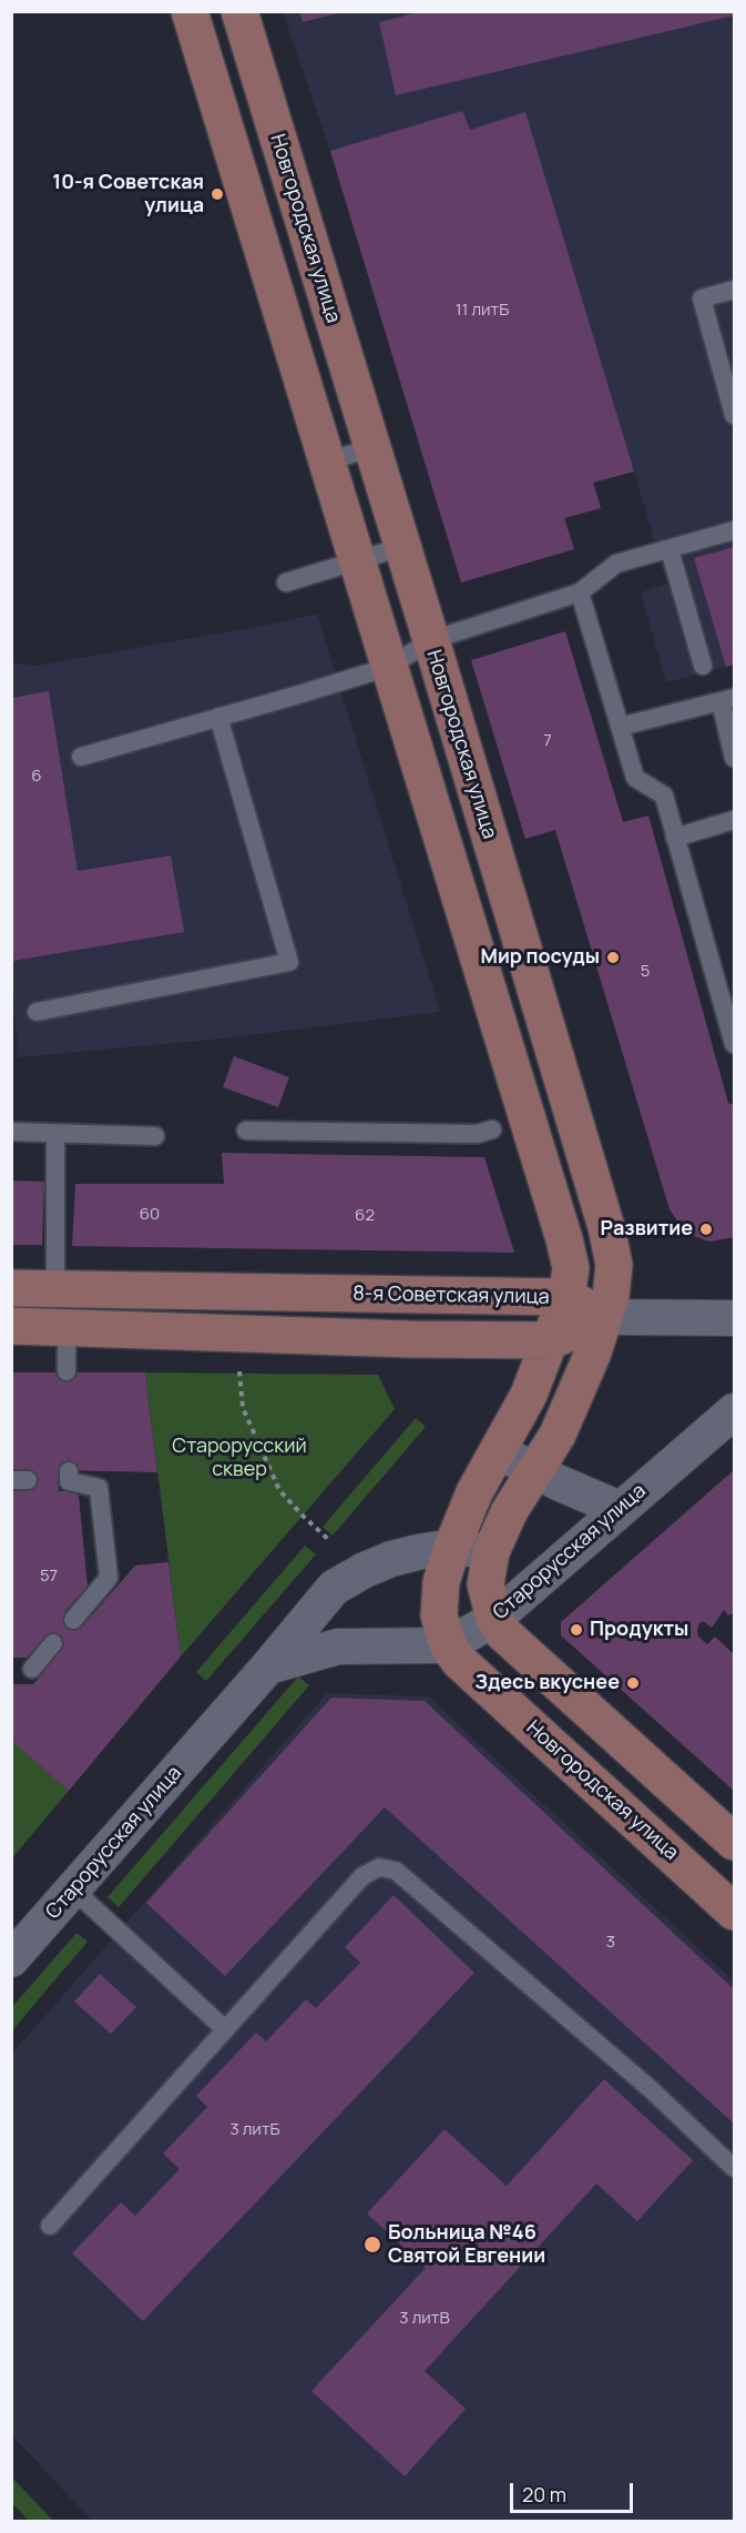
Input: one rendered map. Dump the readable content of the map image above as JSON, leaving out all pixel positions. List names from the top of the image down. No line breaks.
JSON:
{"streets":{"street":["Новгородская улица","8-я Советская улица","Старорусская улица"]},"crossings":[["Новгородская улица","8-я Советская улица"],["Новгородская улица","Старорусская улица"]],"parks":["Старорусский сквер"],"places":["10-я Советская улица","Мир посуды","Развитие","Продукты","Здесь вкуснее","Больница №46 Святой Евгении"],"house_numbers":["11 литБ","7","6","5","60","62","57","3","3 литБ","3 литВ"],"scale_bar":"20 m"}
